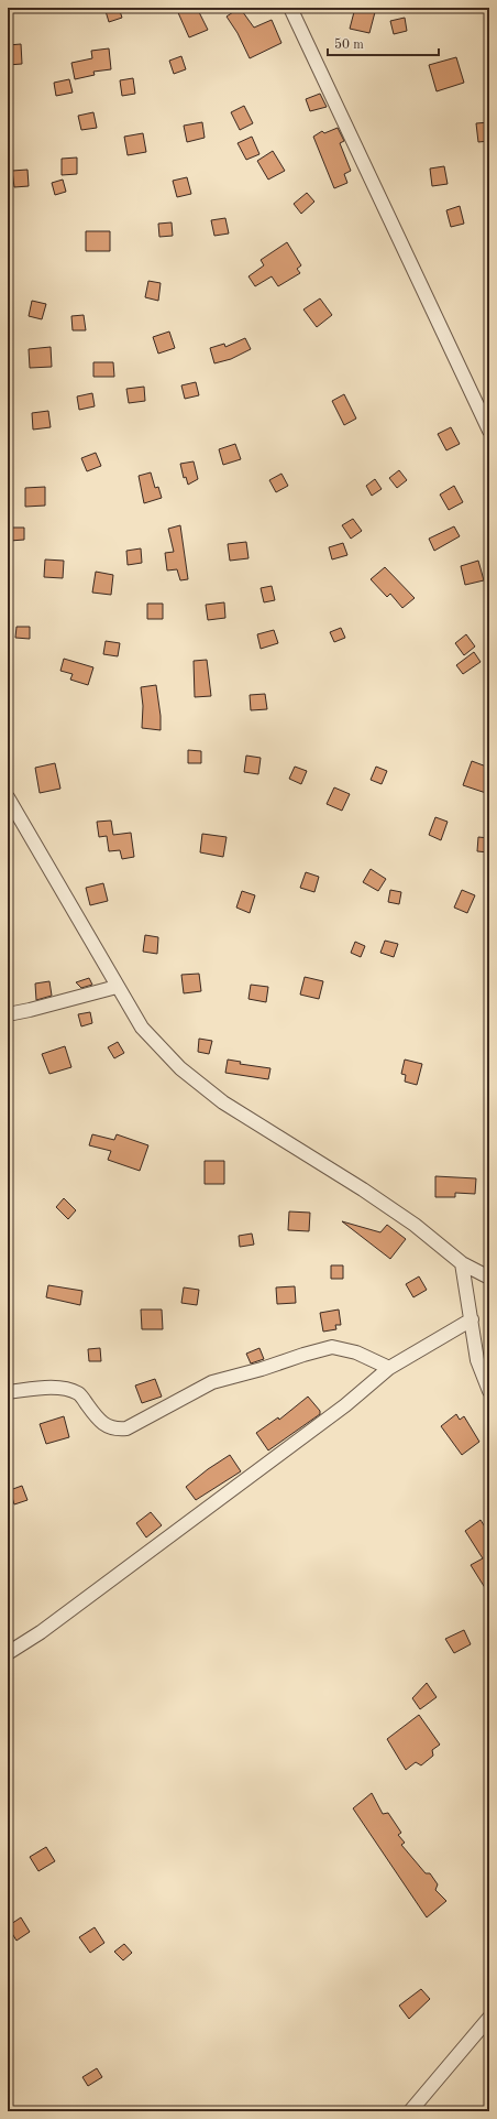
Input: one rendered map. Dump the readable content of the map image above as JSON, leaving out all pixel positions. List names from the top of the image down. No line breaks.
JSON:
{"scale_bar":"50 m"}
